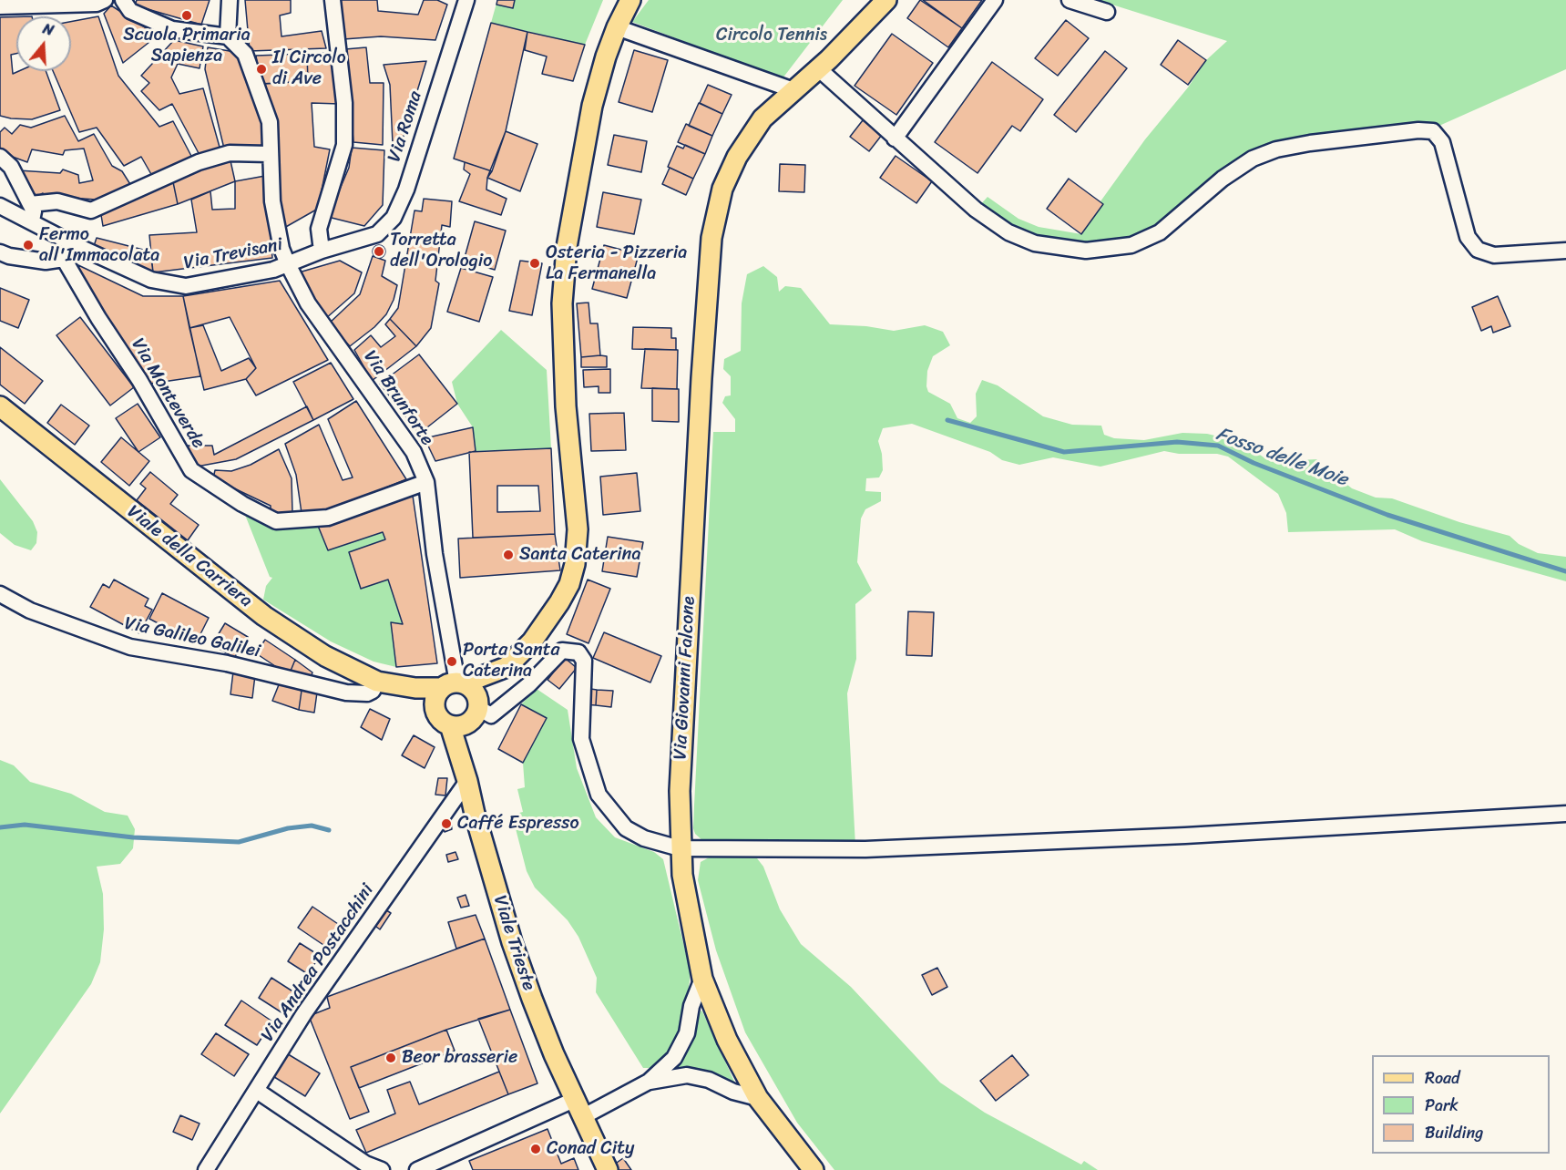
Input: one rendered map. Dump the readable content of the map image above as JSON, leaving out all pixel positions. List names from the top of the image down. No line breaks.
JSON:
{"streets":{"main road":["Viale della Carriera","Via Giovanni Falcone","Viale Trieste"],"street":["Via Roma","Via Trevisani","Via Monteverde","Via Brunforte","Via Galileo Galilei","Via Andrea Postacchini"]},"crossings":[["Via Roma","Via Trevisani"],["Via Trevisani","Via Brunforte"],["Via Monteverde","Via Brunforte"],["Via Brunforte","Viale della Carriera"],["Via Brunforte","Viale Trieste"],["Viale della Carriera","Via Galileo Galilei"],["Viale della Carriera","Viale Trieste"],["Viale Trieste","Via Andrea Postacchini"]],"water":["Fosso delle Moie"],"parks":["Circolo Tennis"],"places":["Scuola Primaria Sapienza","Il Circolo di Ave","Fermo all'Immacolata","Torretta dell'Orologio","Osteria - Pizzeria La Fermanella","Santa Caterina","Porta Santa Caterina","Caffé Espresso","Beor brasserie","Conad City"],"legend":["Road","Park","Building"],"north":"top"}
